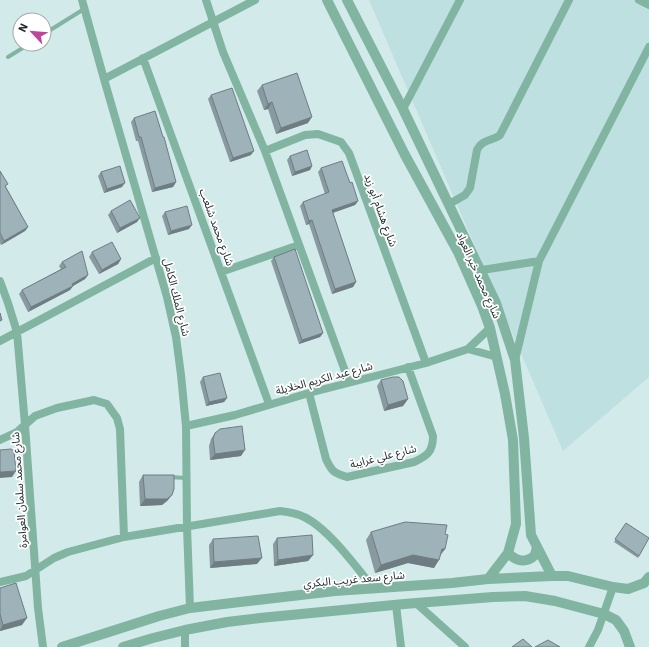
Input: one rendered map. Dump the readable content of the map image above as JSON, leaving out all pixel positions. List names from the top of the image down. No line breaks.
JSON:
{"streets":{"street":["شارع هشام أبو زيد","شارع محمد شلعب","شارع محمد خير العواد","شارع الملك الكامل","شارع عبد الكريم الخلايلة","شارع علي غرايبة","شارع محمد سلمان العوامرة","شارع سعد غريب البكري"]},"crossings":[["شارع هشام أبو زيد","شارع عبد الكريم الخلايلة"],["شارع محمد شلعب","شارع عبد الكريم الخلايلة"],["شارع محمد خير العواد","شارع عبد الكريم الخلايلة"],["شارع محمد خير العواد","شارع سعد غريب البكري"],["شارع الملك الكامل","شارع عبد الكريم الخلايلة"],["شارع الملك الكامل","شارع سعد غريب البكري"],["شارع عبد الكريم الخلايلة","شارع علي غرايبة"]],"north":"top left"}
